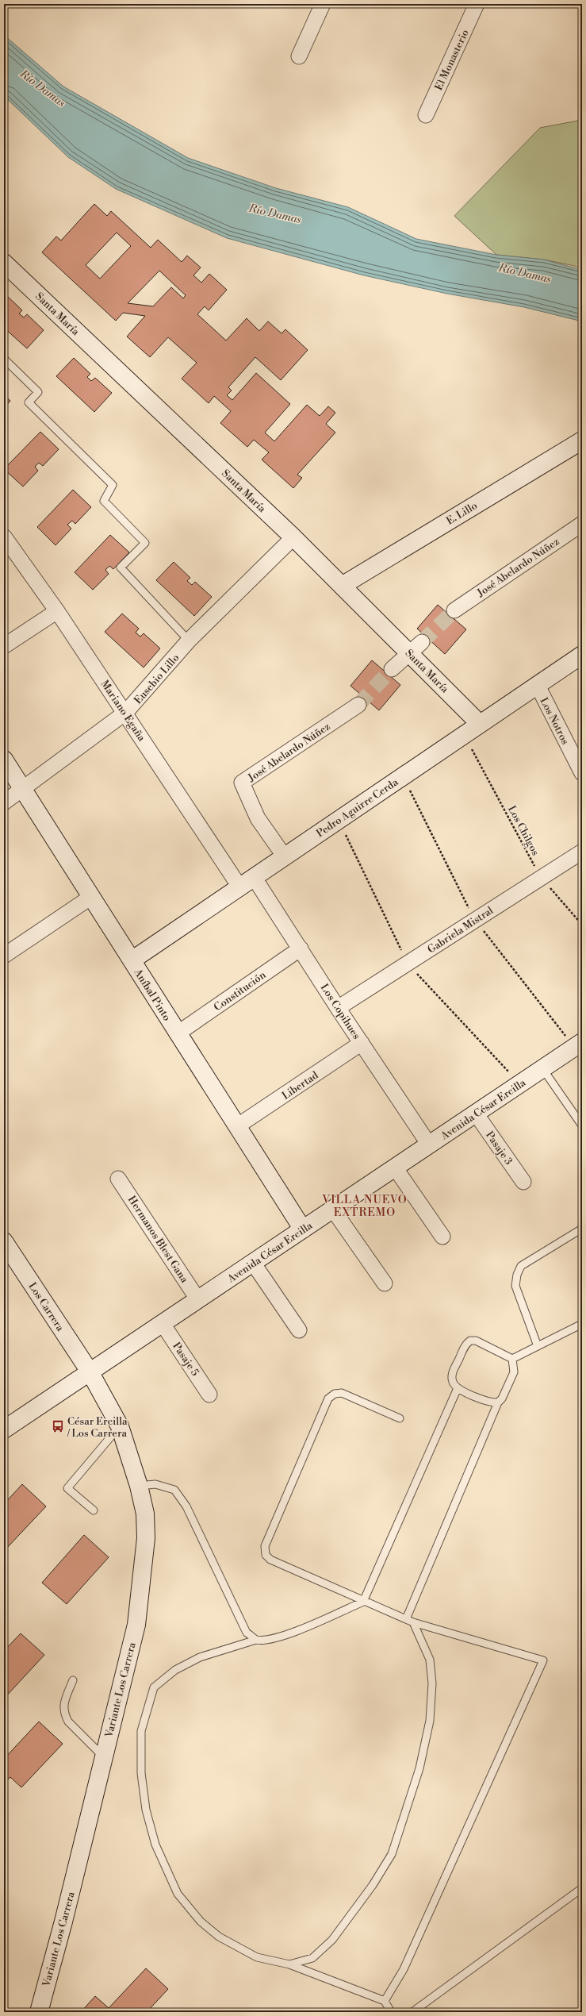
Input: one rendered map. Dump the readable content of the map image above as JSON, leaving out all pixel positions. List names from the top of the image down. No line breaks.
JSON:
{"streets":{"street":["El Monasterio","Santa María","E. Lillo","José Abelardo Núñez","Eusebio Lillo","Mariano Egaña","Los Notros","Pedro Aguirre Cerda","Gabriela Mistral","Constitución","Aníbal Pinto","Los Copihues","Libertad","Avenida César Ercilla","Pasaje 3","Hermanos Blest Gana","Los Carrera","Pasaje 5","Variante Los Carrera"],"path":["Los Chilgos"]},"crossings":[["Santa María","E. Lillo"],["Santa María","Eusebio Lillo"],["Santa María","Pedro Aguirre Cerda"],["José Abelardo Núñez","Pedro Aguirre Cerda"],["Eusebio Lillo","Mariano Egaña"],["Eusebio Lillo","Aníbal Pinto"],["Mariano Egaña","Pedro Aguirre Cerda"],["Los Notros","Pedro Aguirre Cerda"],["Pedro Aguirre Cerda","Los Chilgos"],["Pedro Aguirre Cerda","Aníbal Pinto"],["Pedro Aguirre Cerda","Los Copihues"],["Los Chilgos","Gabriela Mistral"],["Gabriela Mistral","Los Copihues"],["Constitución","Aníbal Pinto"],["Constitución","Los Copihues"],["Aníbal Pinto","Libertad"],["Aníbal Pinto","Avenida César Ercilla"],["Los Copihues","Libertad"],["Los Copihues","Avenida César Ercilla"],["Avenida César Ercilla","Pasaje 3"],["Avenida César Ercilla","Hermanos Blest Gana"],["Avenida César Ercilla","Los Carrera"],["Avenida César Ercilla","Pasaje 5"],["Avenida César Ercilla","Variante Los Carrera"],["Los Carrera","Variante Los Carrera"]],"districts":["VILLA NUEVO EXTREMO"],"water":["Río Damas"],"places":{"bus stop":["César Ercilla / Los Carrera"]}}
